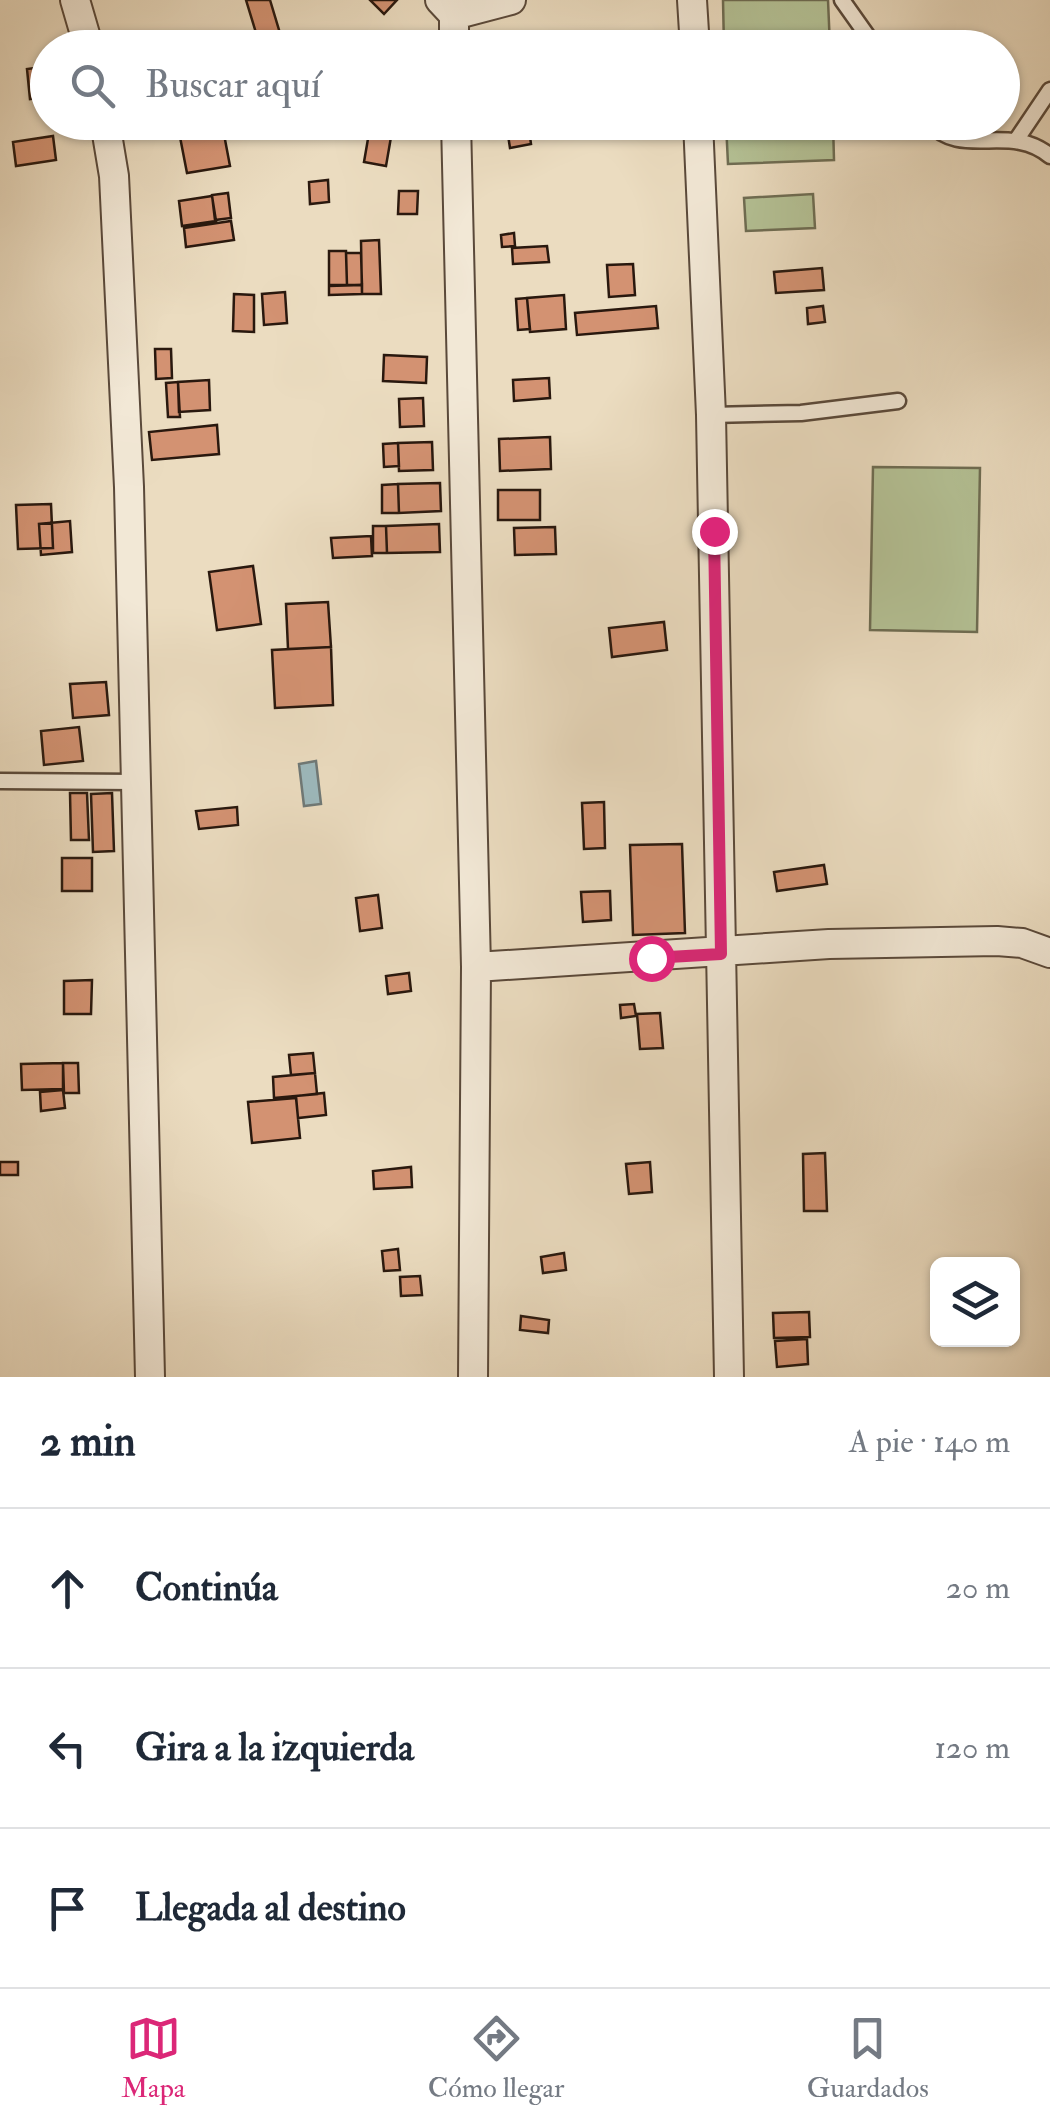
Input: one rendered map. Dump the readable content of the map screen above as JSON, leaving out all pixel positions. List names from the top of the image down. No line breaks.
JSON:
{"page":{"search":"Buscar aquí","heading":["2 min","A pie · 140 m"],"list":[["Continúa","20 m"],["Gira a la izquierda","120 m"],"Llegada al destino"],"nav":["Mapa","Cómo llegar","Guardados"]}}
